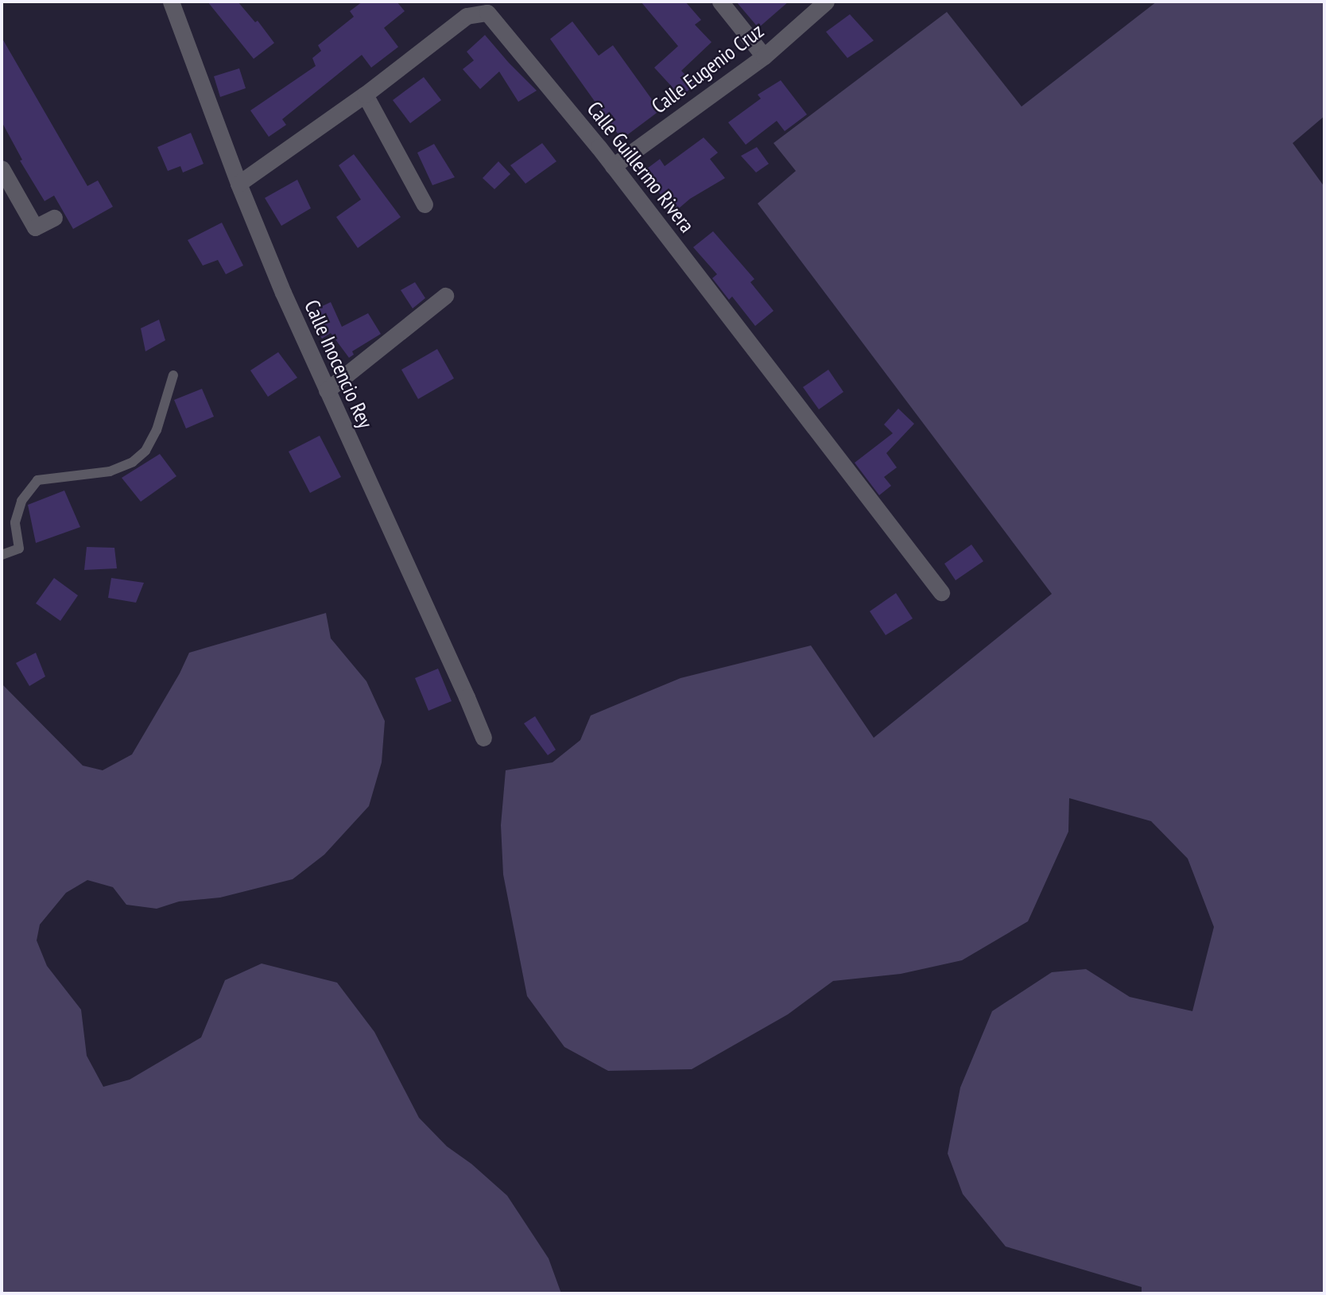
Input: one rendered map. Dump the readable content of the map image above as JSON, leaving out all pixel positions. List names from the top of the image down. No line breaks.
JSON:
{"streets":{"street":["Calle Eugenio Cruz","Calle Guillermo Rivera","Calle Inocencio Rey"]},"crossings":[["Calle Eugenio Cruz","Calle Guillermo Rivera"],["Calle Guillermo Rivera","Calle Inocencio Rey"]]}
